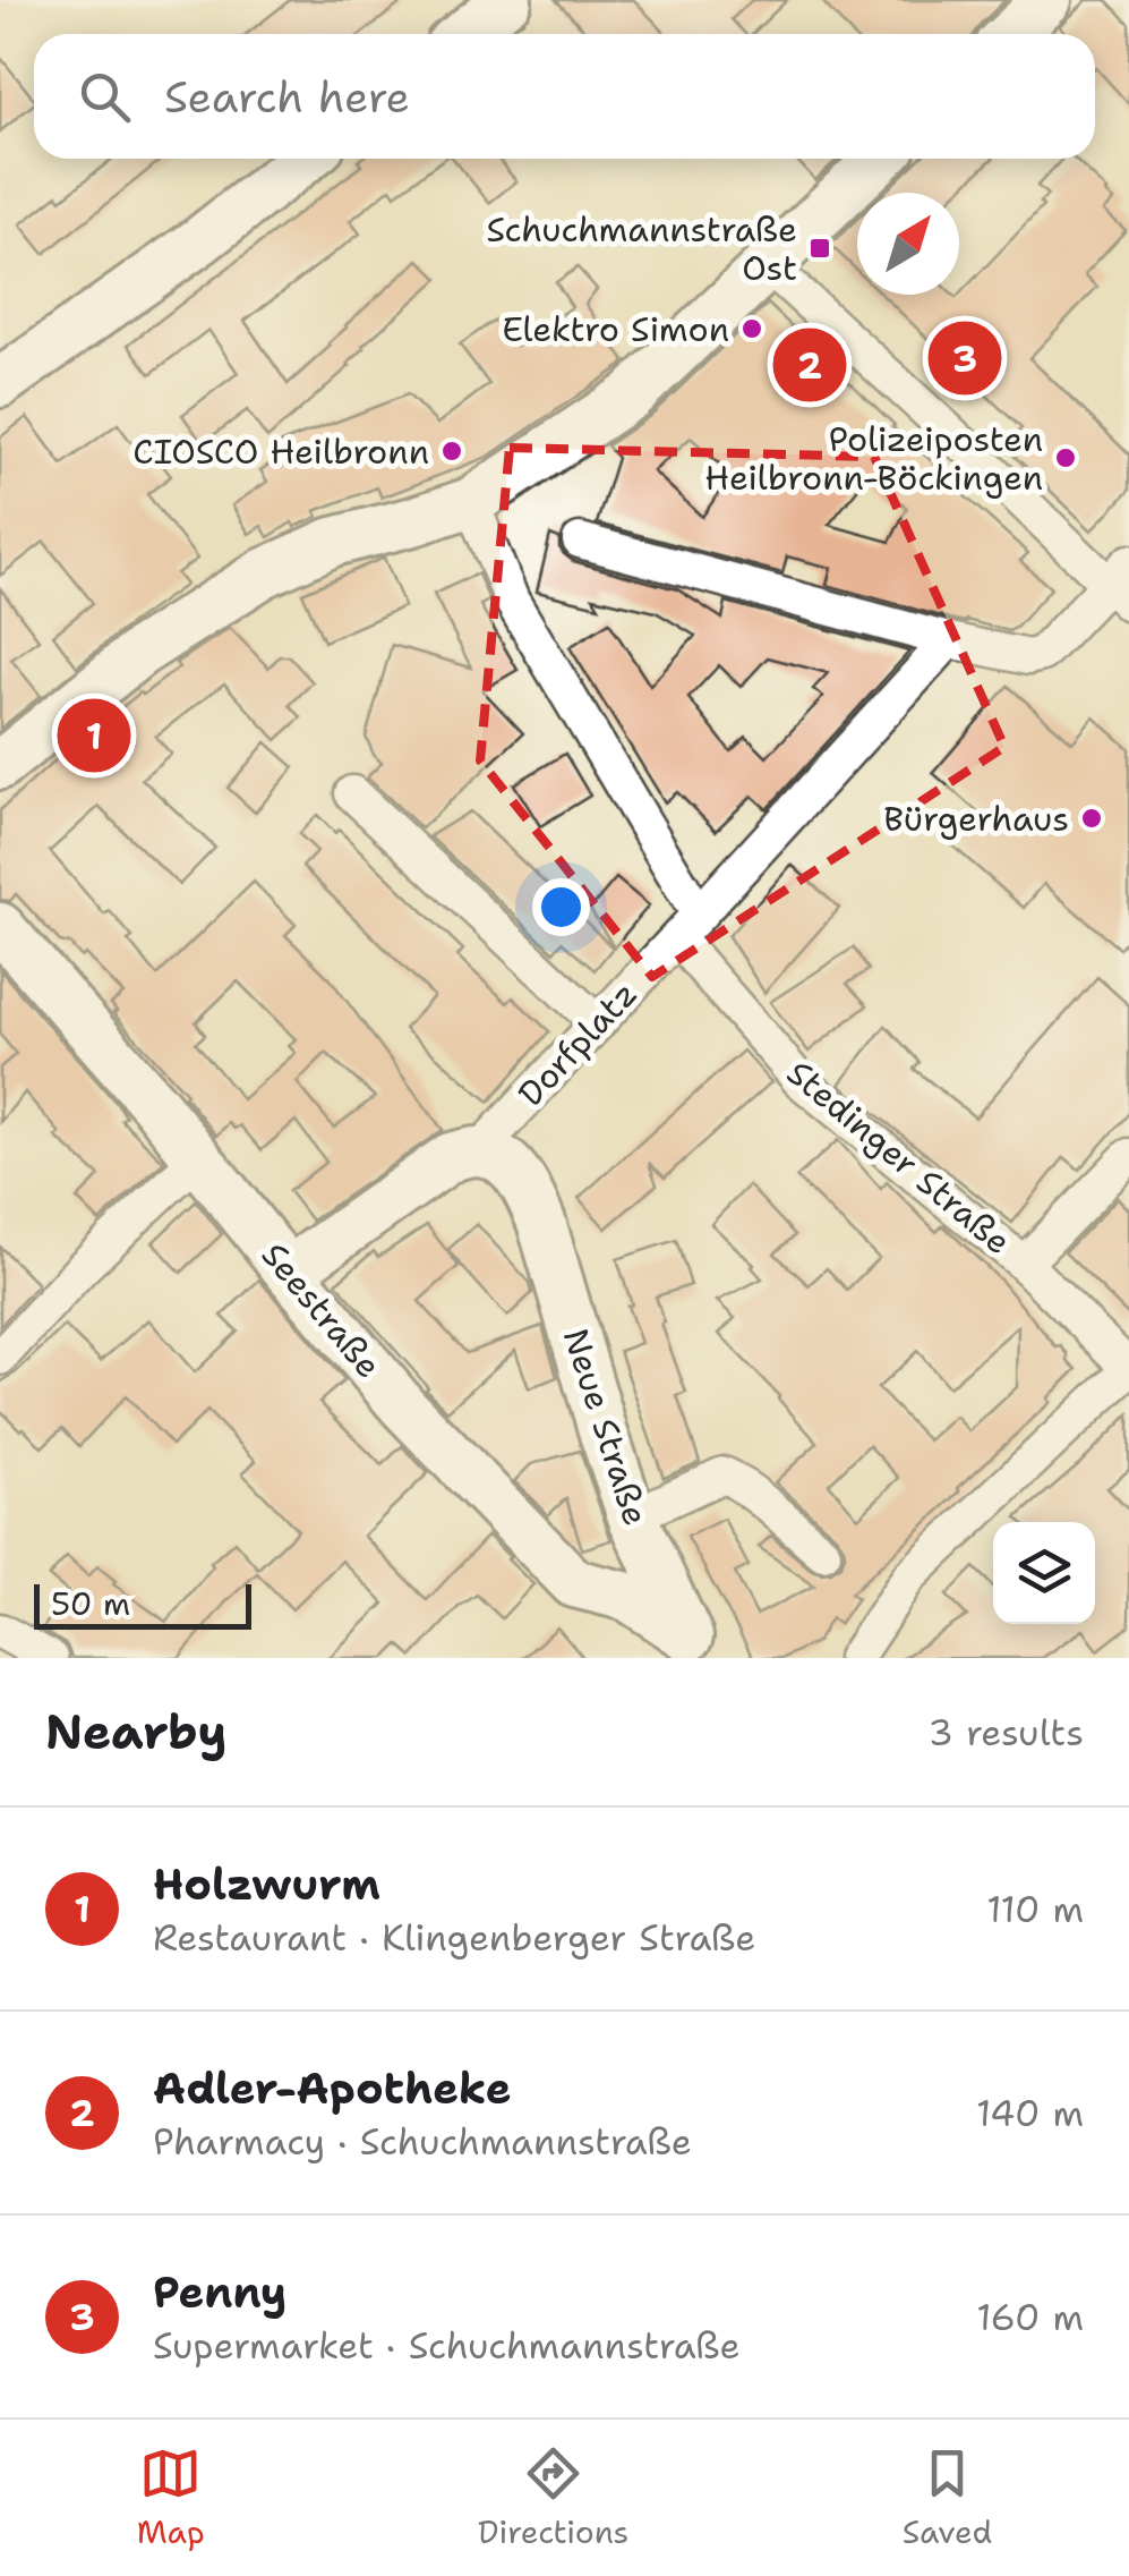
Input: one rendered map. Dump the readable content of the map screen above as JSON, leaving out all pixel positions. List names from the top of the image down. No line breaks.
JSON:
{"streets":{"street":["Dorfplatz","Stedinger Straße","Seestraße","Neue Straße"]},"crossings":[["Dorfplatz","Stedinger Straße"],["Dorfplatz","Seestraße"],["Dorfplatz","Neue Straße"],["Seestraße","Neue Straße"]],"places":{"transit":["Schuchmannstraße Ost"],"other":["Elektro Simon","CIOSCO Heilbronn","Polizeiposten Heilbronn-Böckingen","Bürgerhaus"]},"scale_bar":"50 m","north":"top right","page":{"search":"Search here","pins":["3","2","1"],"scale":"50 m","heading":["Nearby","3 results"],"list":[{"mark":"1","name":"Holzwurm","note":"Restaurant · Klingenberger Straße","value":"110 m"},{"mark":"2","name":"Adler-Apotheke","note":"Pharmacy · Schuchmannstraße","value":"140 m"},{"mark":"3","name":"Penny","note":"Supermarket · Schuchmannstraße","value":"160 m"}],"nav":["Map","Directions","Saved"]}}
